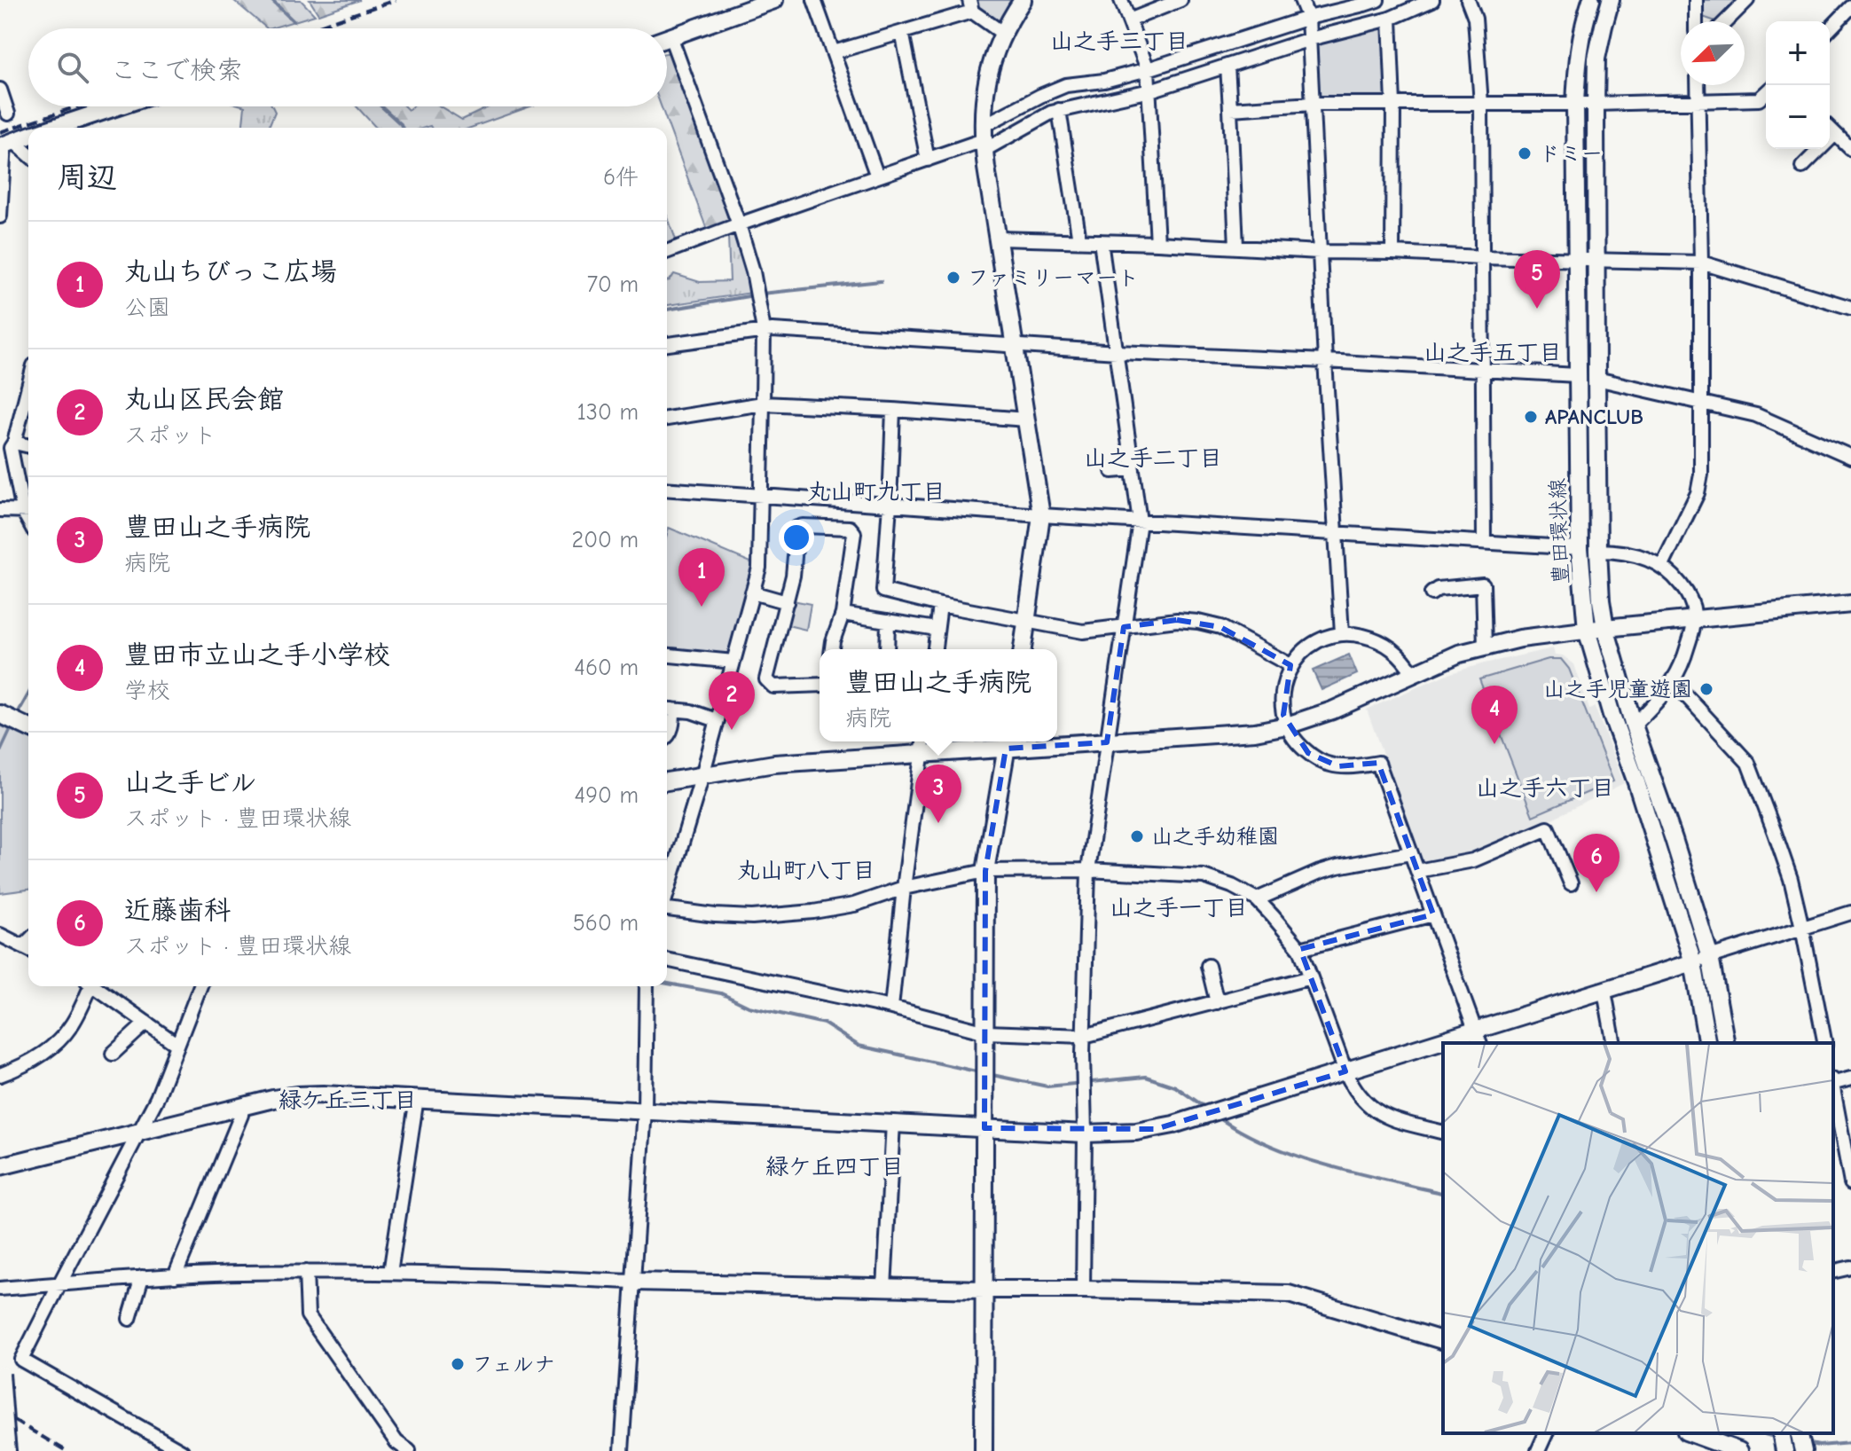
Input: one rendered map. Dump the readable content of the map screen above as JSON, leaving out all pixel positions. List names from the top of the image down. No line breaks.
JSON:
{"streets":{"street":["豊田環状線"]},"districts":["山之手三丁目","山之手五丁目","山之手二丁目","丸山町九丁目","山之手六丁目","丸山町八丁目","山之手一丁目","緑ケ丘三丁目","緑ケ丘四丁目"],"places":["ドミー","ファミリーマート","APANCLUB","山之手児童遊園","山之手幼稚園","フェルナ"],"north":"bottom left","page":{"map_buttons":["+","−"],"search":"ここで検索","heading":["周辺","6件"],"list":[{"mark":"1","name":"丸山ちびっこ広場","note":"公園","value":"70 m"},{"mark":"2","name":"丸山区民会館","note":"スポット","value":"130 m"},{"mark":"3","name":"豊田山之手病院","note":"病院","value":"200 m"},{"mark":"4","name":"豊田市立山之手小学校","note":"学校","value":"460 m"},{"mark":"5","name":"山之手ビル","note":"スポット · 豊田環状線","value":"490 m"},{"mark":"6","name":"近藤歯科","note":"スポット · 豊田環状線","value":"560 m"}],"pins":["5","1","2","4","3","6"],"popup":["豊田山之手病院","病院"]}}
